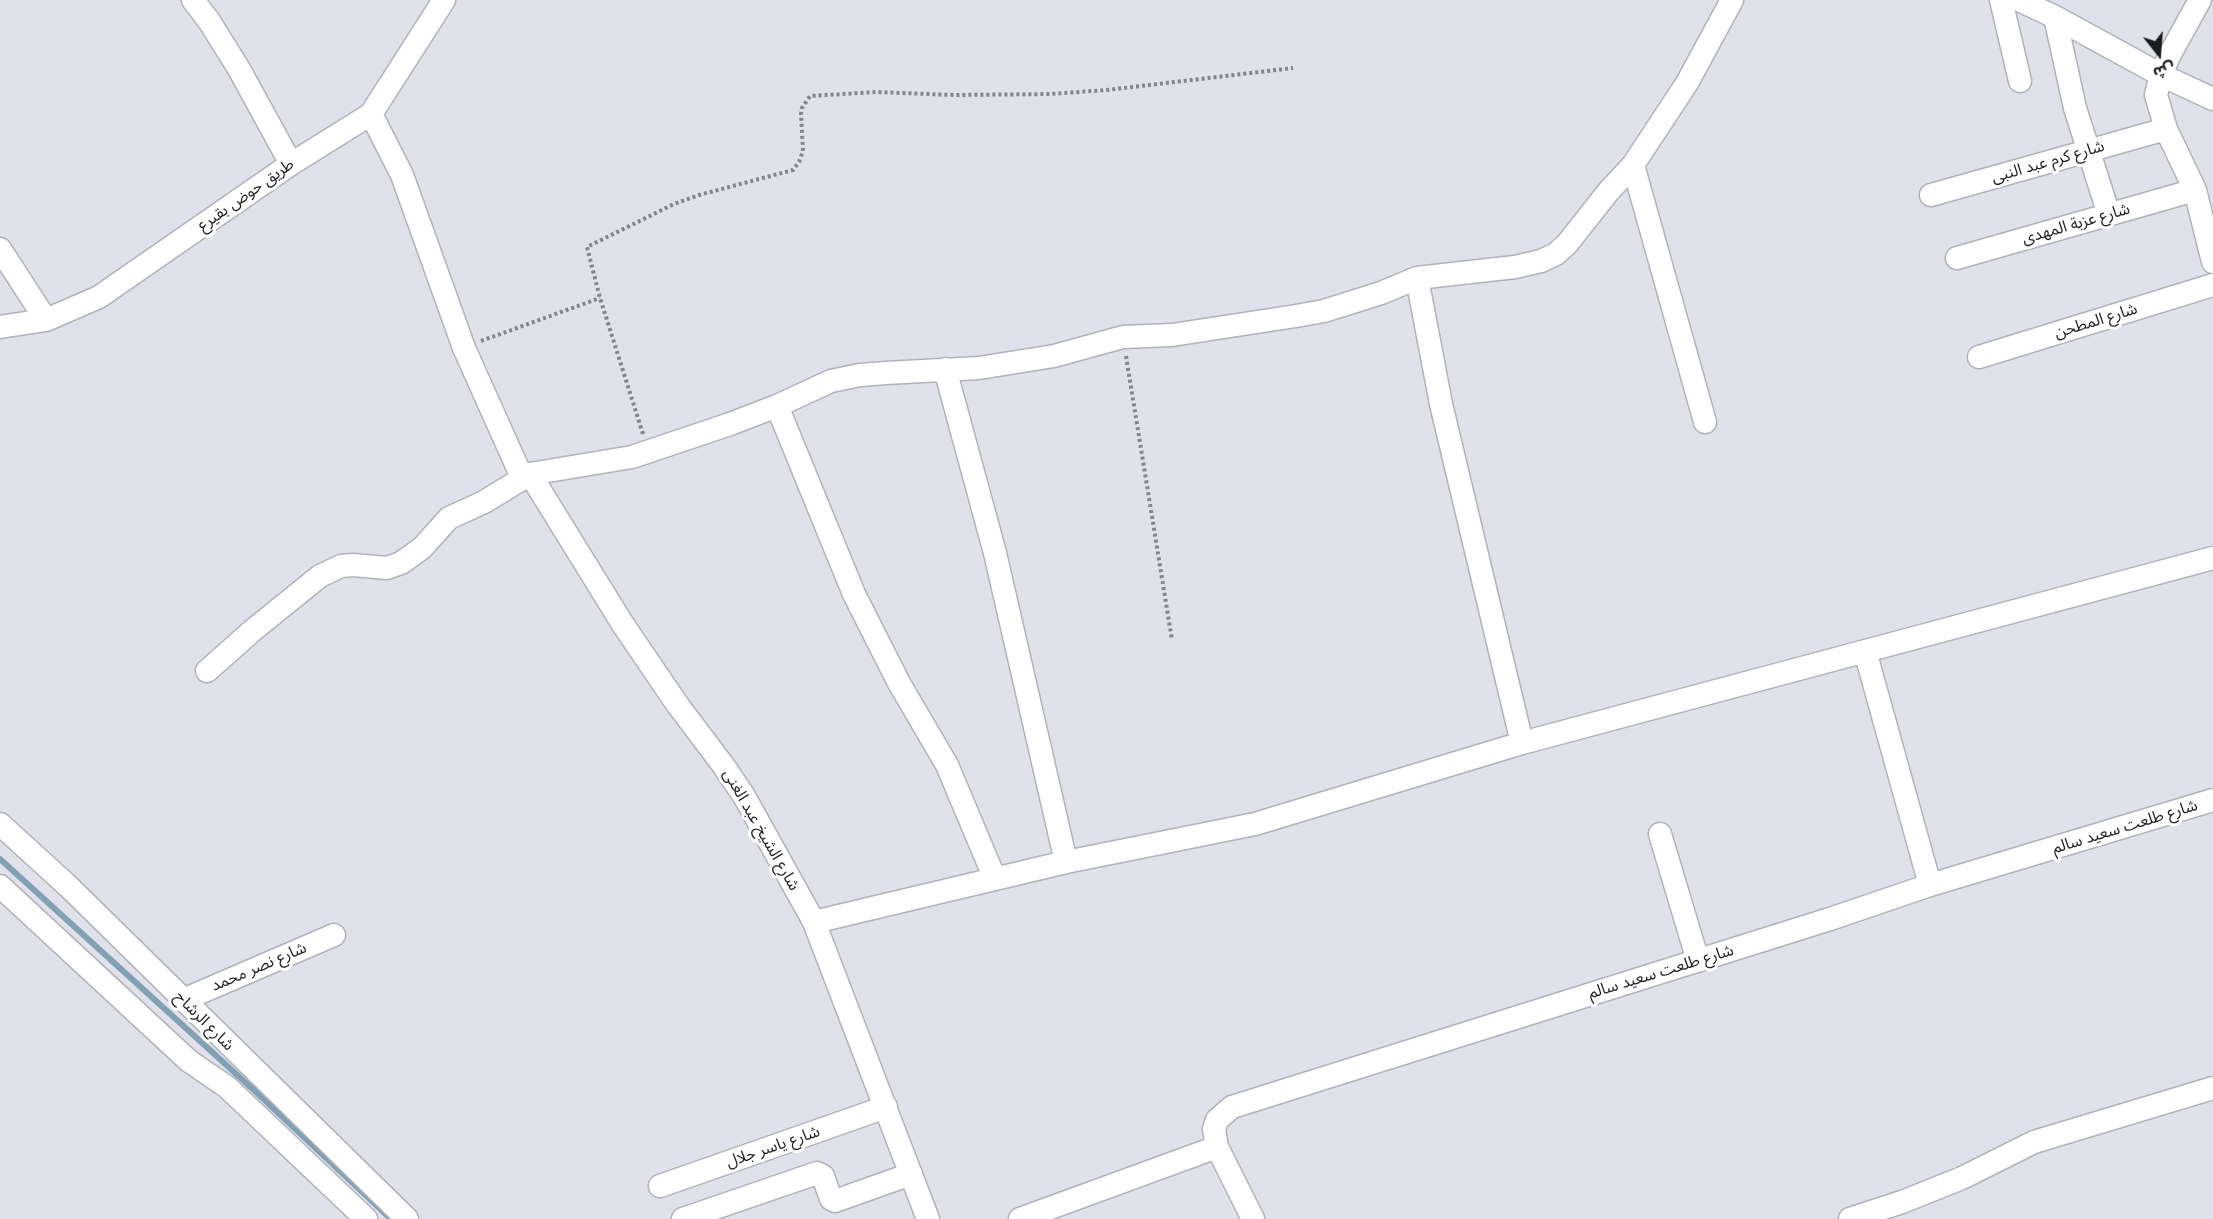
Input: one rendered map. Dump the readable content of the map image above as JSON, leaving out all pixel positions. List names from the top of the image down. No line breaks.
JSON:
{"streets":{"street":["شارع كرم عبد النبى","طريق حوض بقيرع","شارع عزبة المهدى","شارع المطحن","شارع طلعت سعيد سالم","شارع الشيخ عبد الغنى","شارع نصر محمد","شارع الرشاح","شارع ياسر جلال"]},"crossings":[["شارع الشيخ عبد الغنى","شارع ياسر جلال"],["شارع نصر محمد","شارع الرشاح"]],"north":"bottom"}
